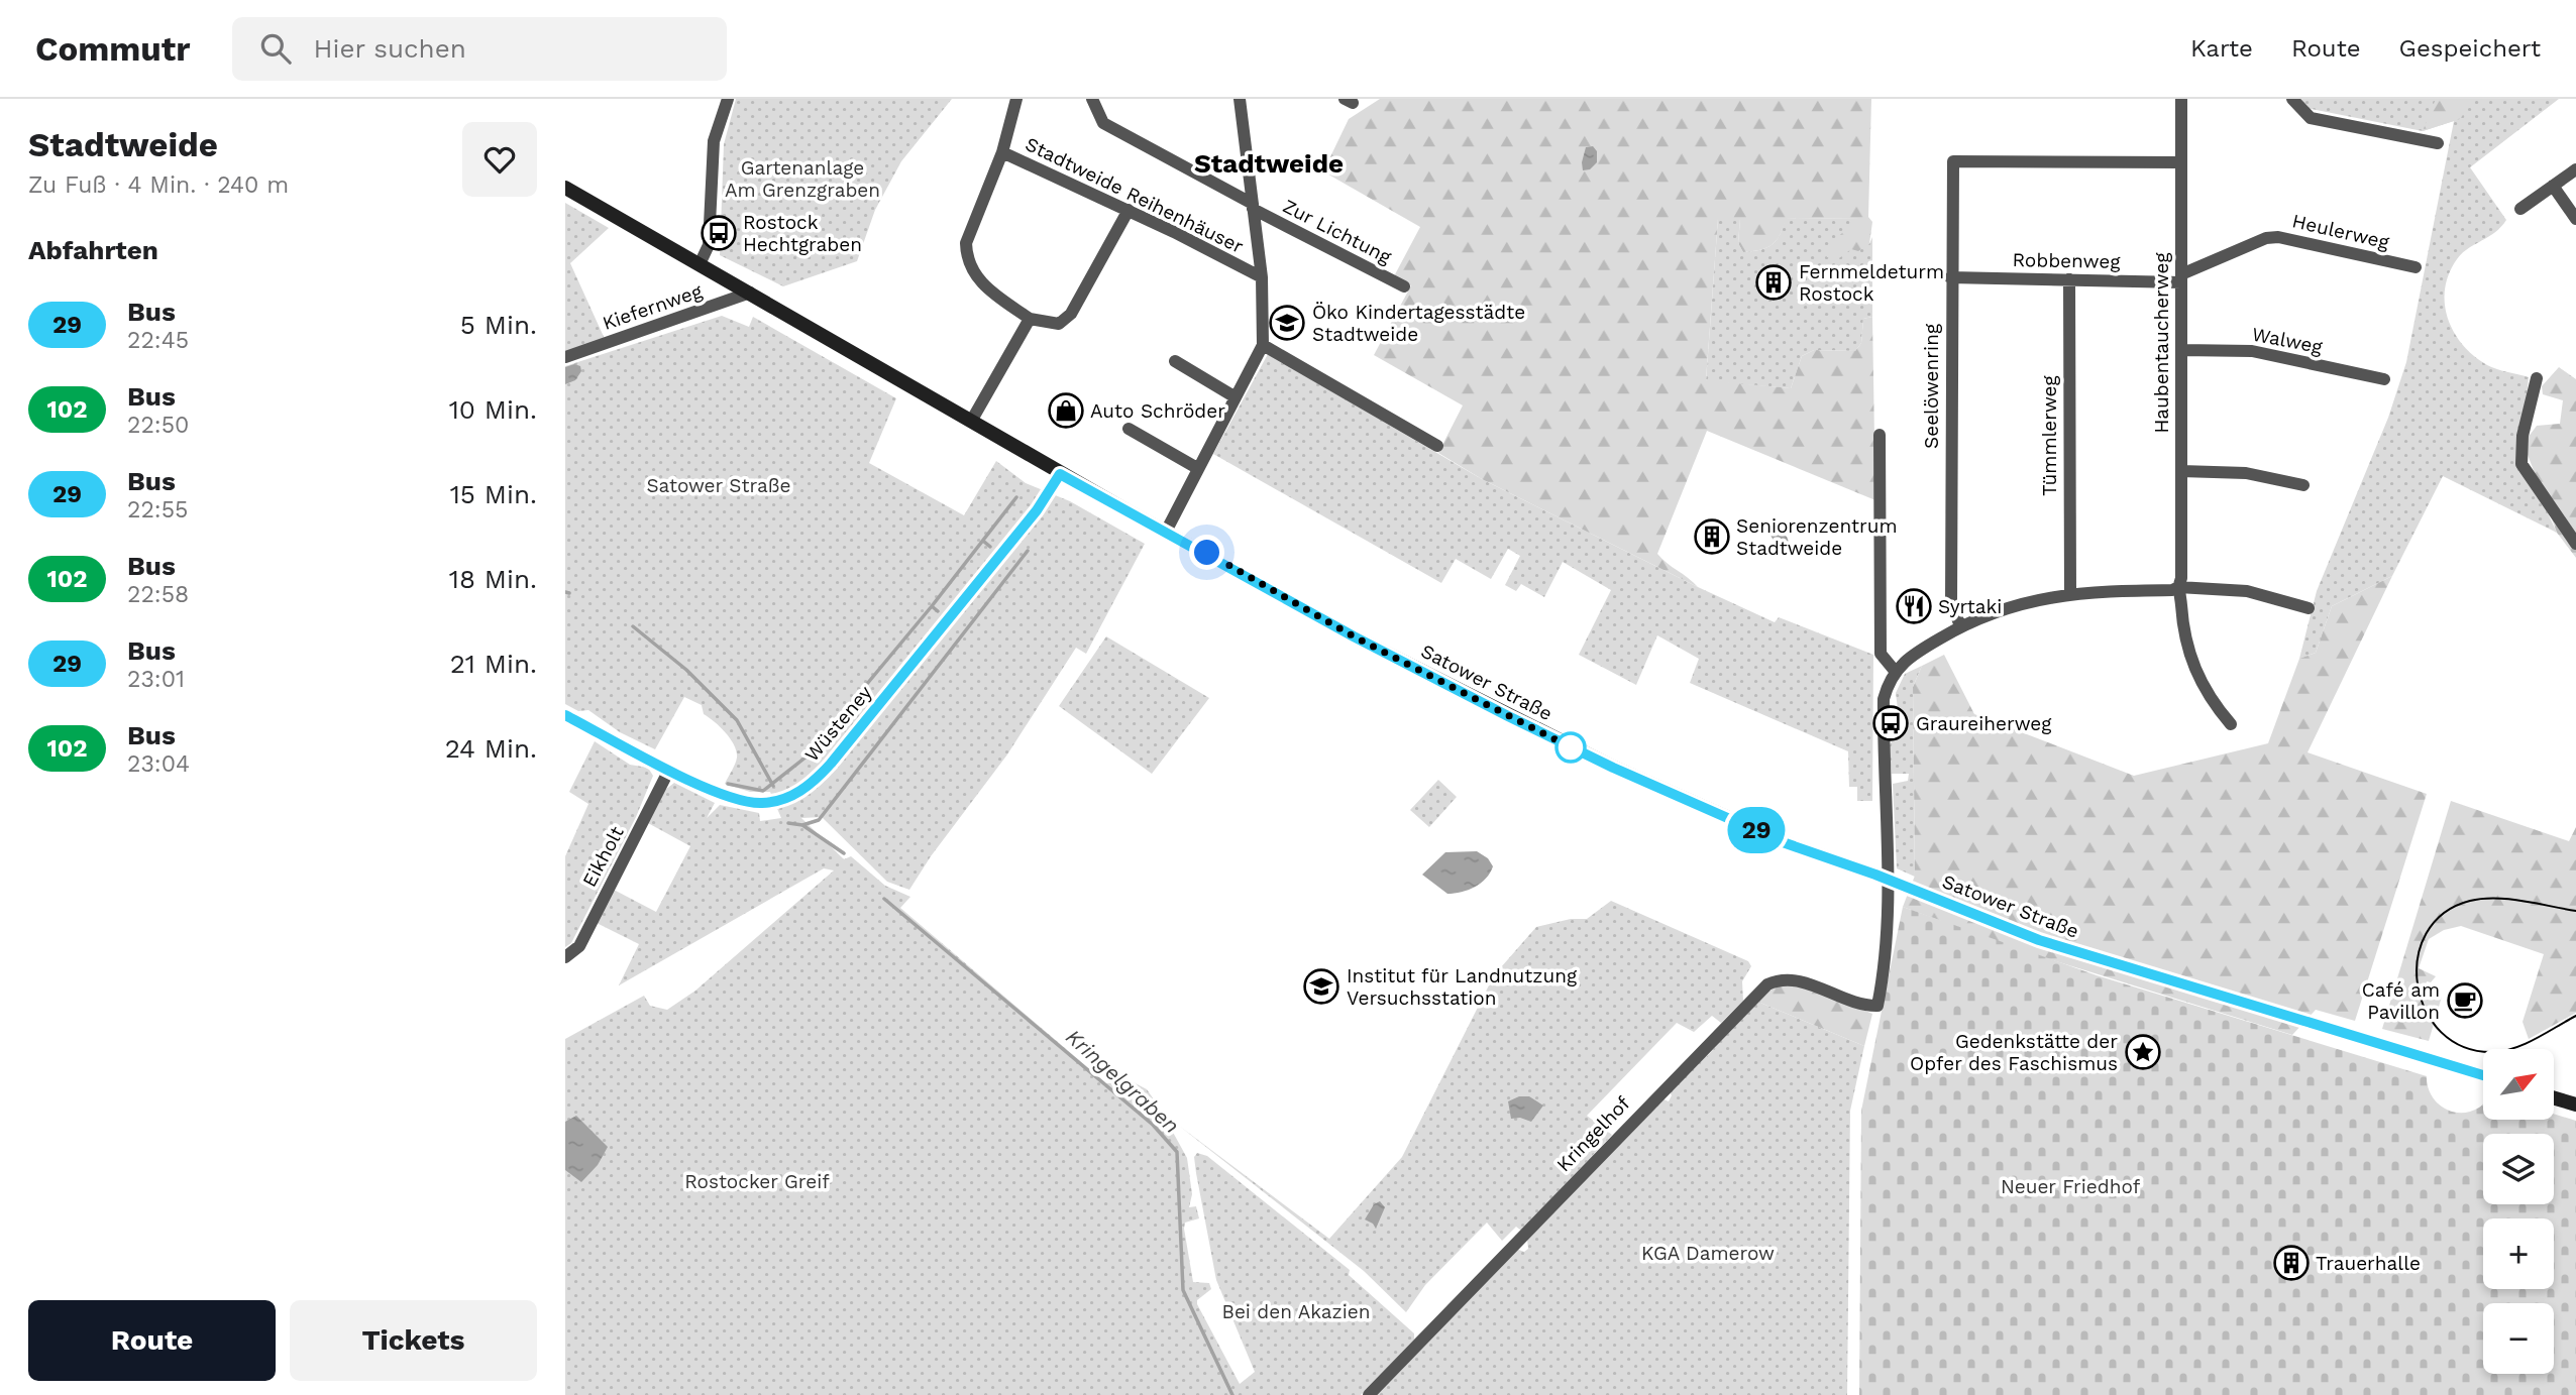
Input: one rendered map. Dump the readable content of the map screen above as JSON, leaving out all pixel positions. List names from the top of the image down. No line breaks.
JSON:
{"streets":{"main road":["Satower Straße"],"street":["Stadtweide Reihenhäuser","Zur Lichtung","Heulerweg","Robbenweg","Kiefernweg","Walweg","Haubentaucherweg","Seelöwenring","Tümmlerweg","Wüsteney","Eikholt","Kringelhof"]},"crossings":[["Stadtweide Reihenhäuser","Zur Lichtung"],["Heulerweg","Robbenweg"],["Heulerweg","Haubentaucherweg"],["Robbenweg","Haubentaucherweg"],["Robbenweg","Seelöwenring"],["Robbenweg","Tümmlerweg"],["Kiefernweg","Satower Straße"],["Walweg","Haubentaucherweg"],["Haubentaucherweg","Seelöwenring"],["Satower Straße","Wüsteney"],["Satower Straße","Kringelhof"],["Wüsteney","Eikholt"]],"districts":["Stadtweide"],"water":["Kringelgraben"],"parks":["Gartenanlage Am Grenzgraben","Satower Straße","Rostocker Greif","Neuer Friedhof","KGA Damerow","Bei den Akazien"],"places":{"bus stop":["Rostock Hechtgraben","Graureiherweg"],"building":["Fernmeldeturm Rostock","Seniorenzentrum Stadtweide","Trauerhalle"],"school or university":["Öko Kindertagesstädte Stadtweide","Institut für Landnutzung Versuchsstation"],"shop":["Auto Schröder"],"restaurant":["Syrtaki"],"cafe":["Café am Pavillon"],"place":["Gedenkstätte der Opfer des Faschismus"]},"lines":["bus line 29"],"north":"top right","page":{"header":"Commutr","search":"Hier suchen","nav":["Karte","Route","Gespeichert"],"heading":[["Stadtweide","Zu Fuß · 4 Min. · 240 m"],"Abfahrten"],"on_map":"29","list":[{"mark":"29","name":"Bus","note":"22:45","value":"5 Min."},{"mark":"102","name":"Bus","note":"22:50","value":"10 Min."},{"mark":"29","name":"Bus","note":"22:55","value":"15 Min."},{"mark":"102","name":"Bus","note":"22:58","value":"18 Min."},{"mark":"29","name":"Bus","note":"23:01","value":"21 Min."},{"mark":"102","name":"Bus","note":"23:04","value":"24 Min."}],"map_buttons":["+","−"],"buttons":["Route","Tickets"]}}
